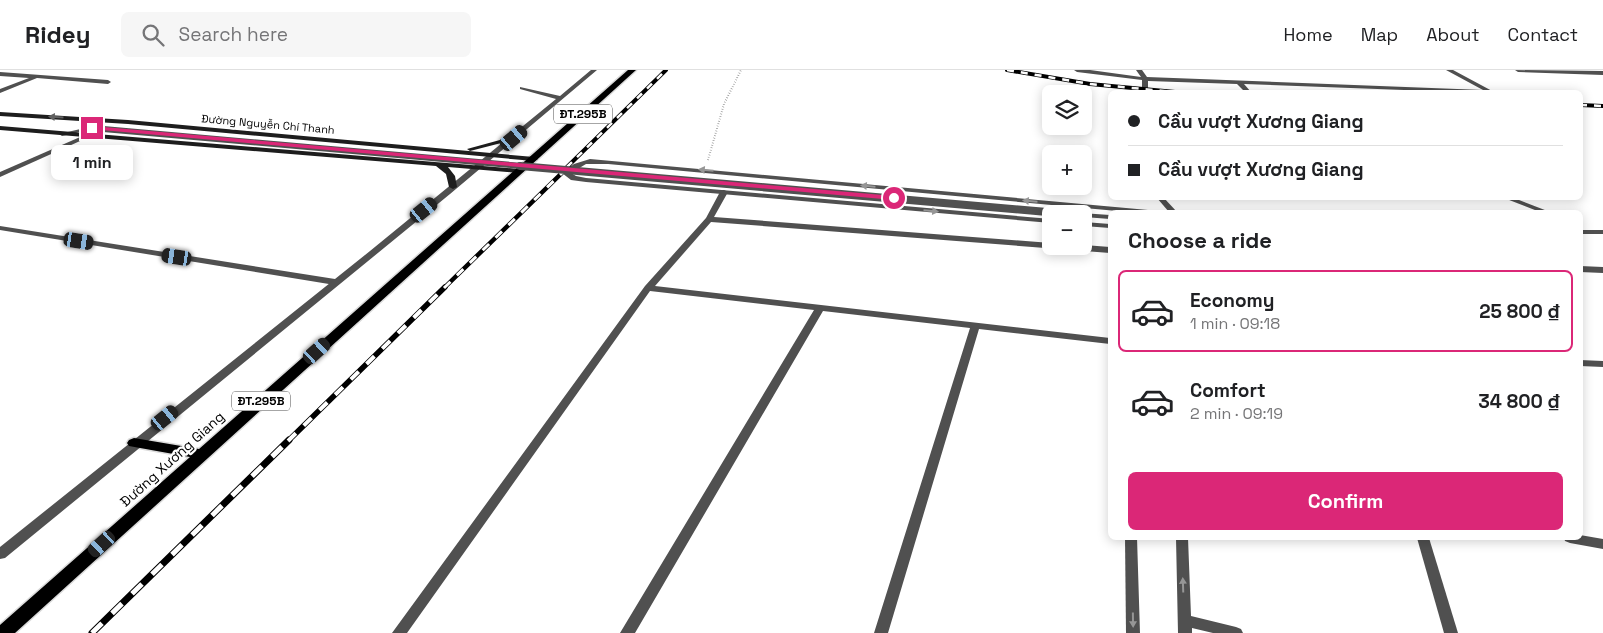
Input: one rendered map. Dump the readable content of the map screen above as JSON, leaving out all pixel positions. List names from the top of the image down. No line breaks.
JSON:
{"streets":{"main road":["ĐT.295B","Đường Nguyễn Chí Thanh","Đường Xương Giang"]},"crossings":[["Đường Nguyễn Chí Thanh","Đường Xương Giang"]],"page":{"header":"Ridey","search":"Search here","nav":["Home","Map","About","Contact"],"map_buttons":["+","−"],"banner":["Cầu vượt Xương Giang","Cầu vượt Xương Giang"],"bubble":"1 min","heading":"Choose a ride","list":[{"name":"Economy","note":"1 min · 09:18","value":"25 800 ₫"},{"name":"Comfort","note":"2 min · 09:19","value":"34 800 ₫"}],"buttons":"Confirm"}}
